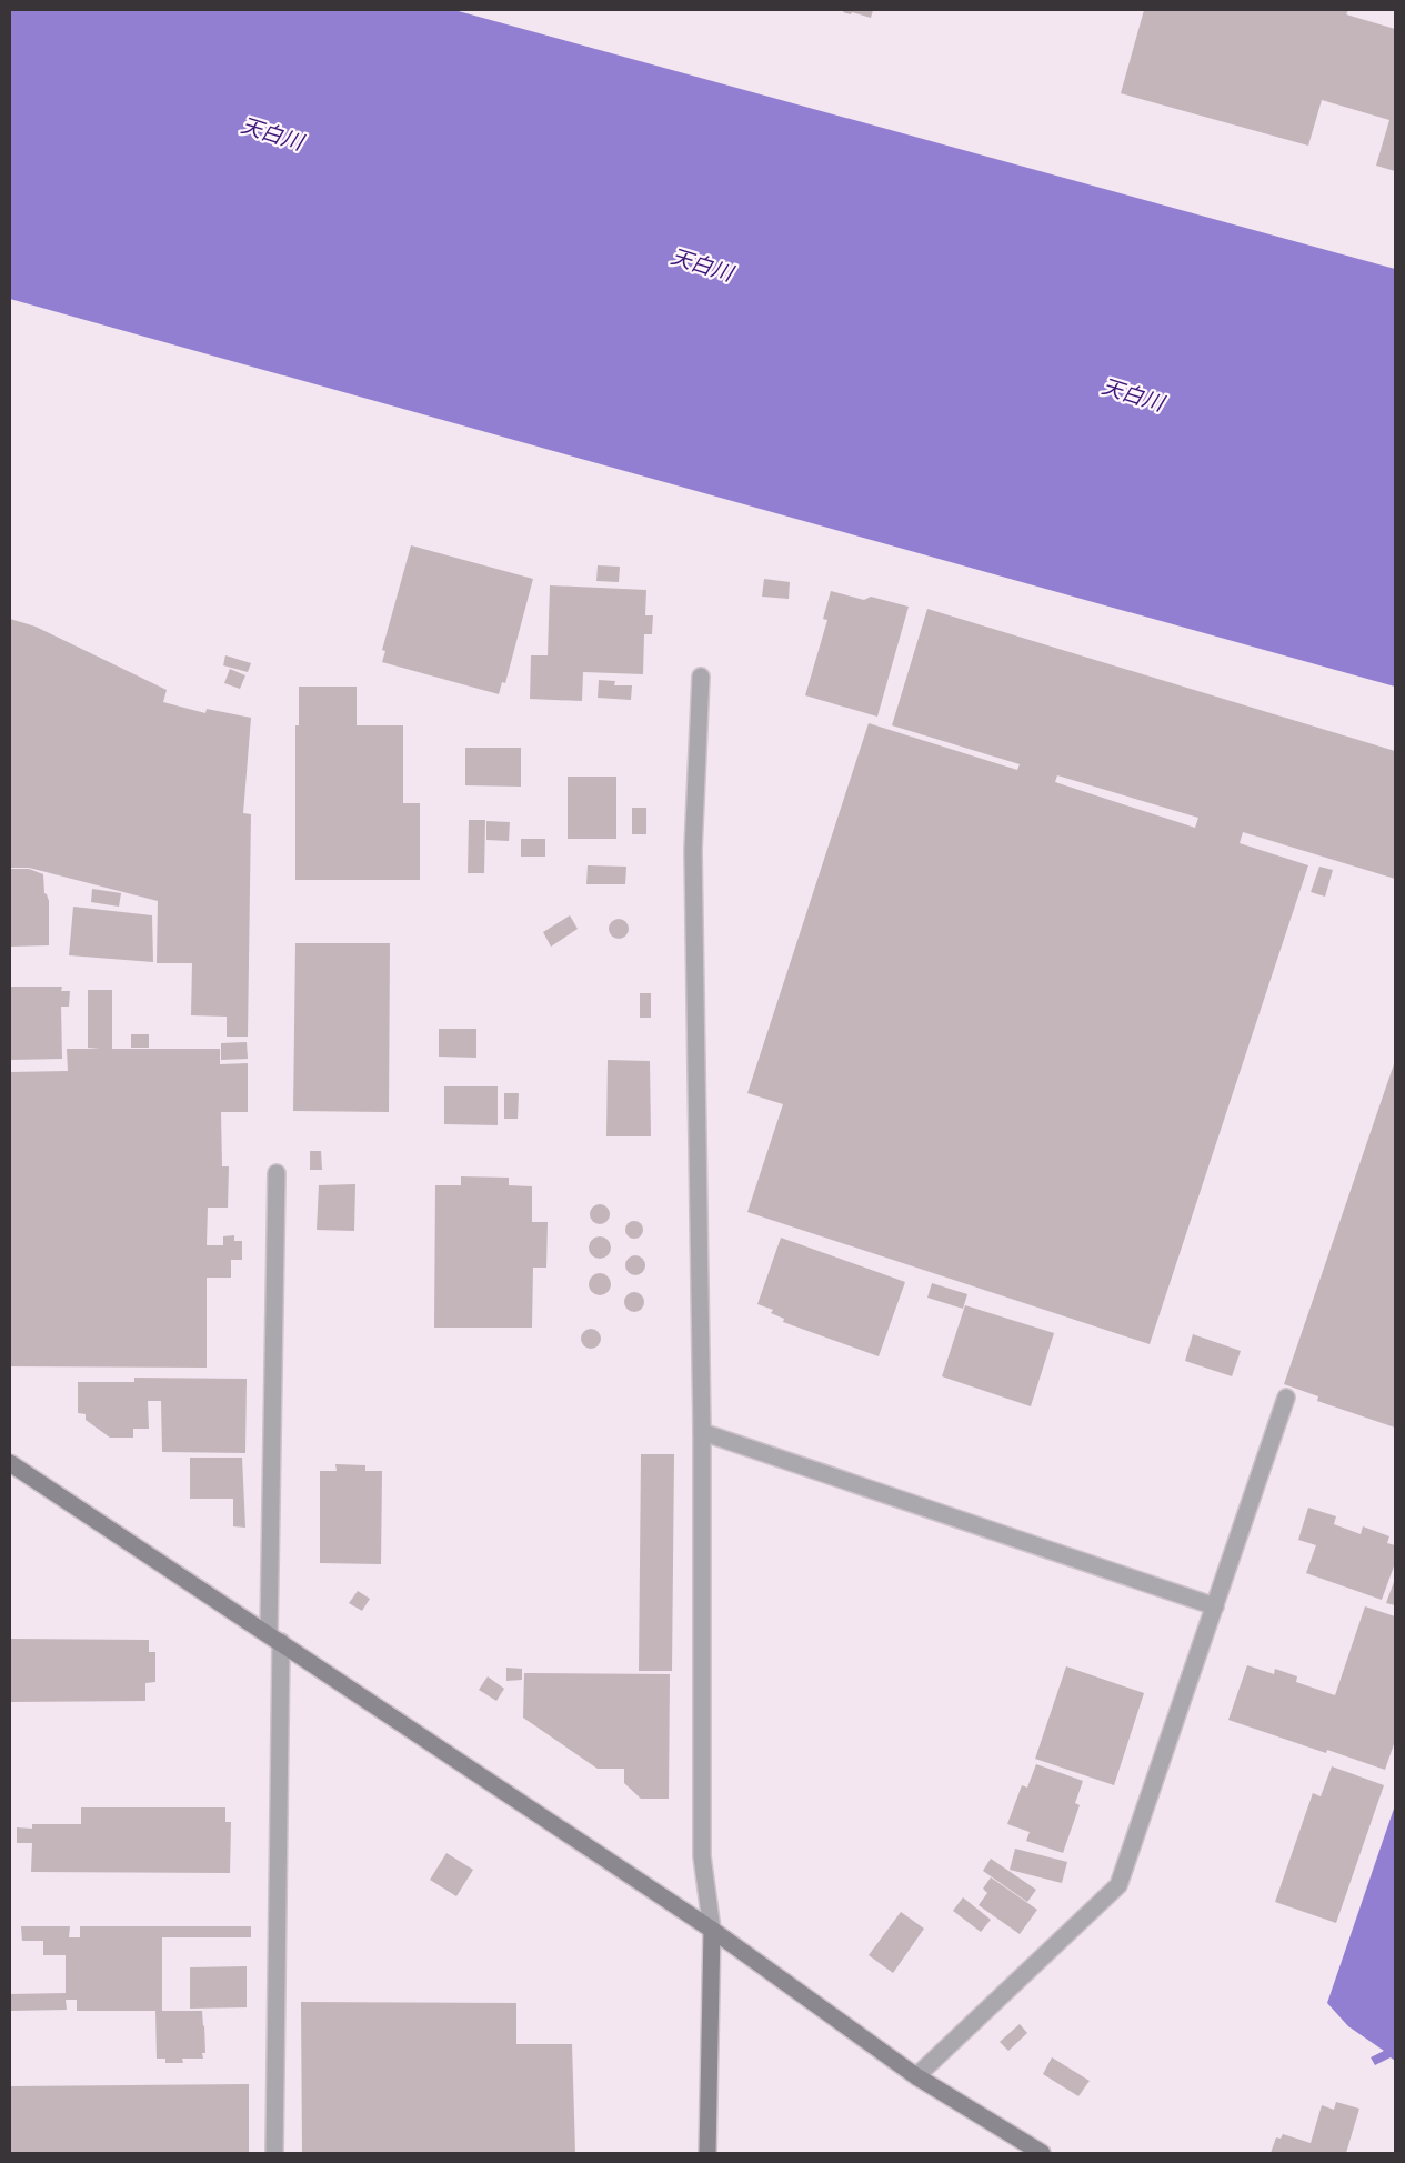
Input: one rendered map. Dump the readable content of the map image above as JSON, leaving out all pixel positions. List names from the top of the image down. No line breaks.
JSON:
{"water":["天白川"]}
